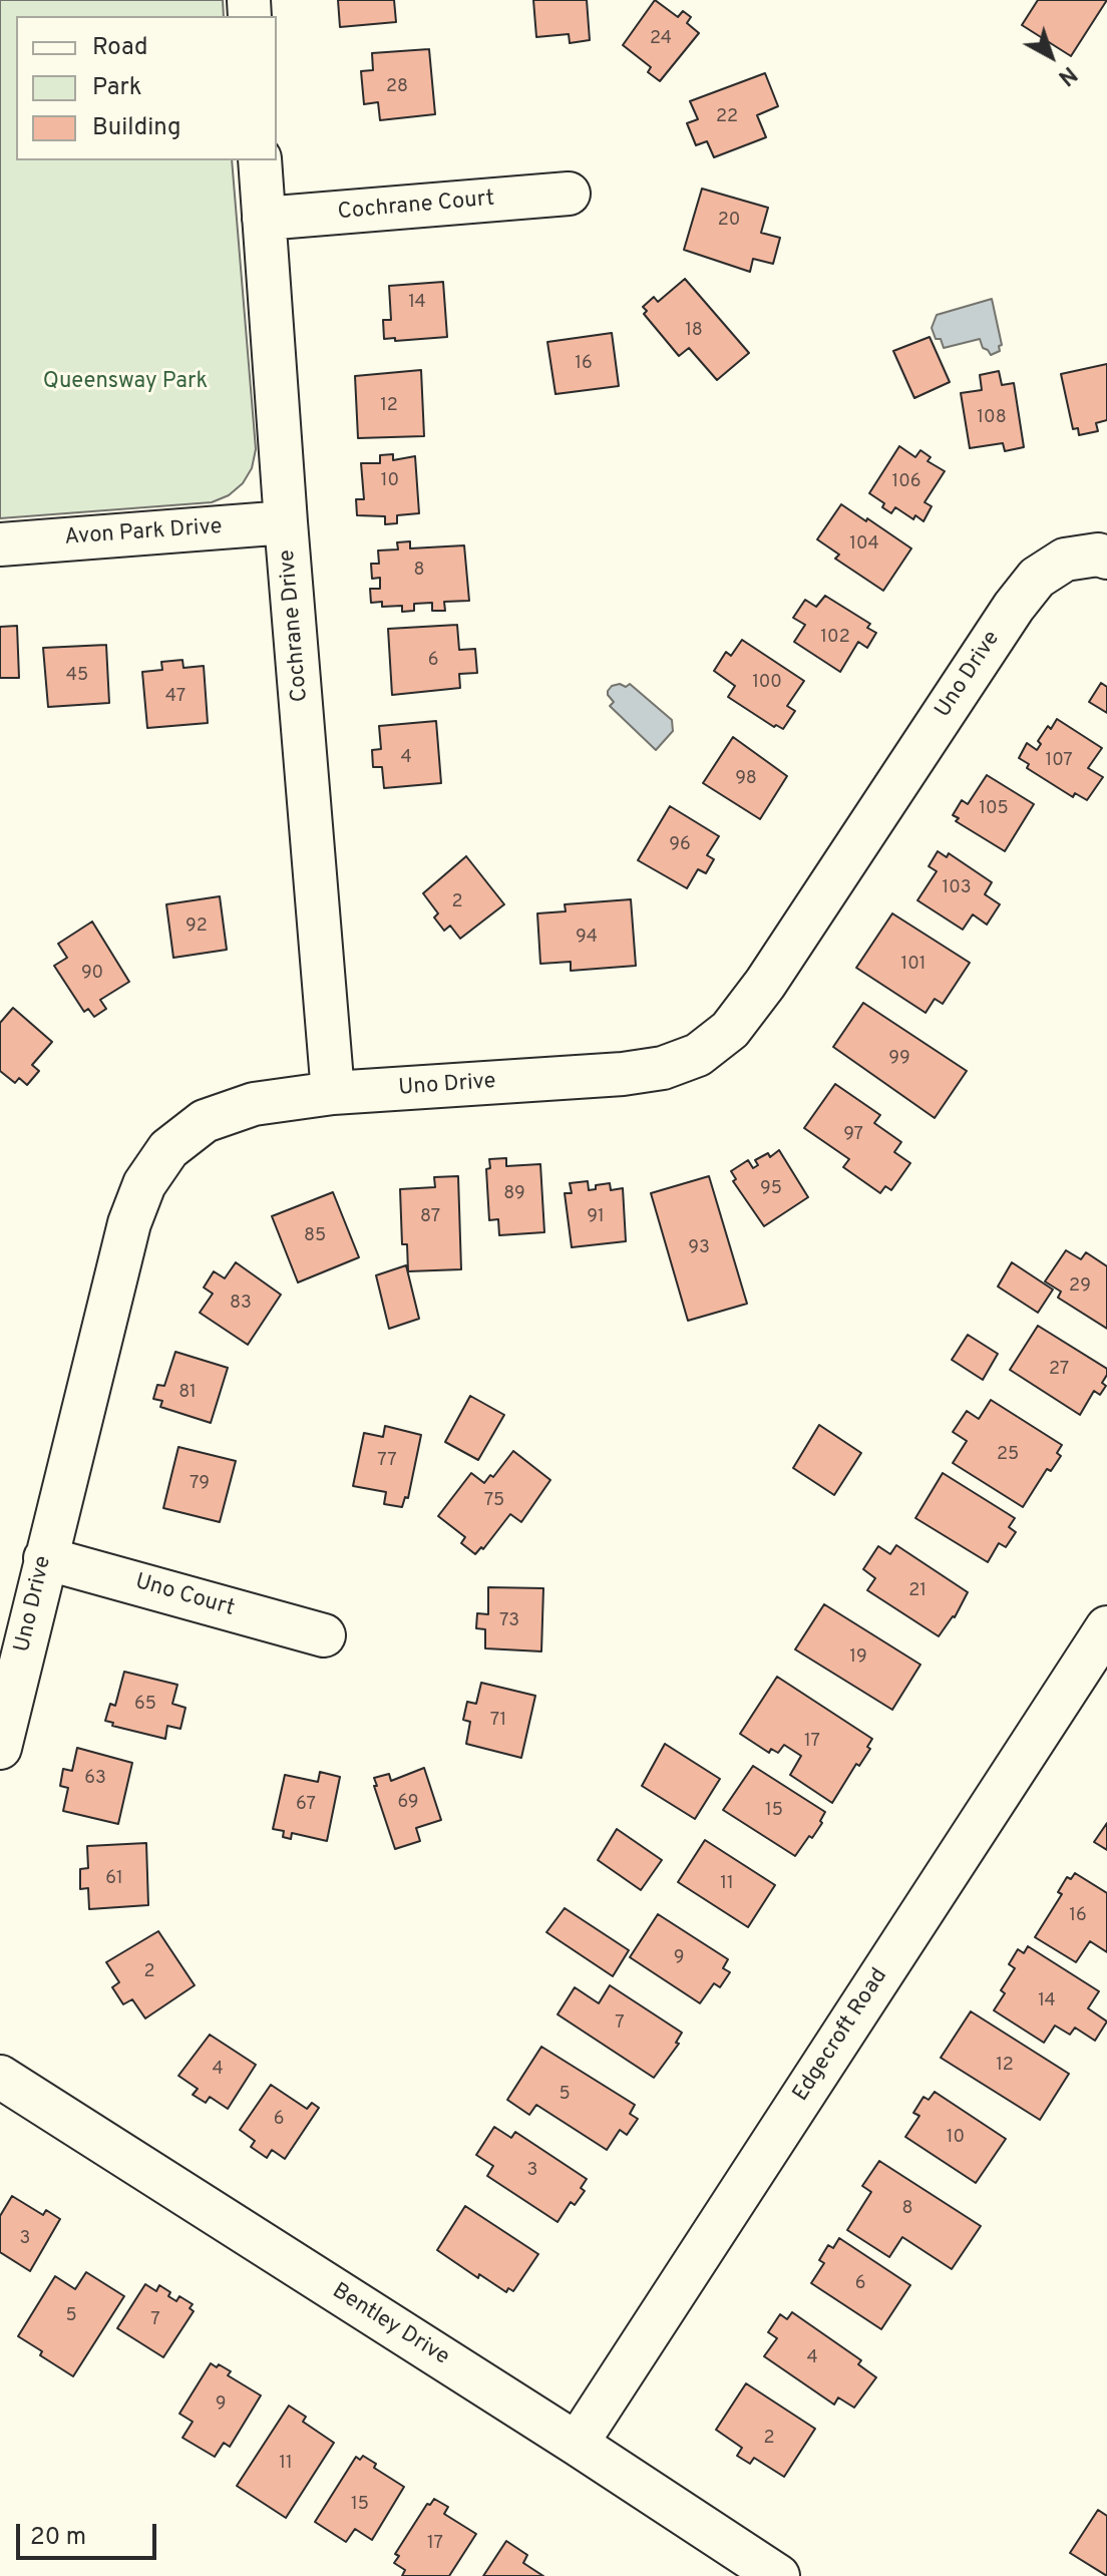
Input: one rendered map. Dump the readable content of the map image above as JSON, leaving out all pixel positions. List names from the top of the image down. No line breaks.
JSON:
{"streets":{"street":["Cochrane Court","Avon Park Drive","Cochrane Drive","Uno Drive","Uno Court","Edgecroft Road","Bentley Drive"]},"crossings":[["Cochrane Court","Cochrane Drive"],["Avon Park Drive","Cochrane Drive"],["Cochrane Drive","Uno Drive"],["Uno Drive","Uno Court"],["Edgecroft Road","Bentley Drive"]],"parks":["Queensway Park"],"house_numbers":["24","28","22","20","14","18","16","12","108","10","106","104","8","102","6","45","100","47","4","107","98","105","96","103","2","92","94","101","90","99","97","95","89","87","91","85","93","29","83","27","81","25","77","79","75","21","73","19","65","71","17","63","69","67","15","61","11","16","9","2","14","7","12","4","5","6","10","3","8","3","6","5","7","4","9","2","11","15","17"],"legend":["Road","Park","Building"],"scale_bar":"20 m","north":"bottom right"}
